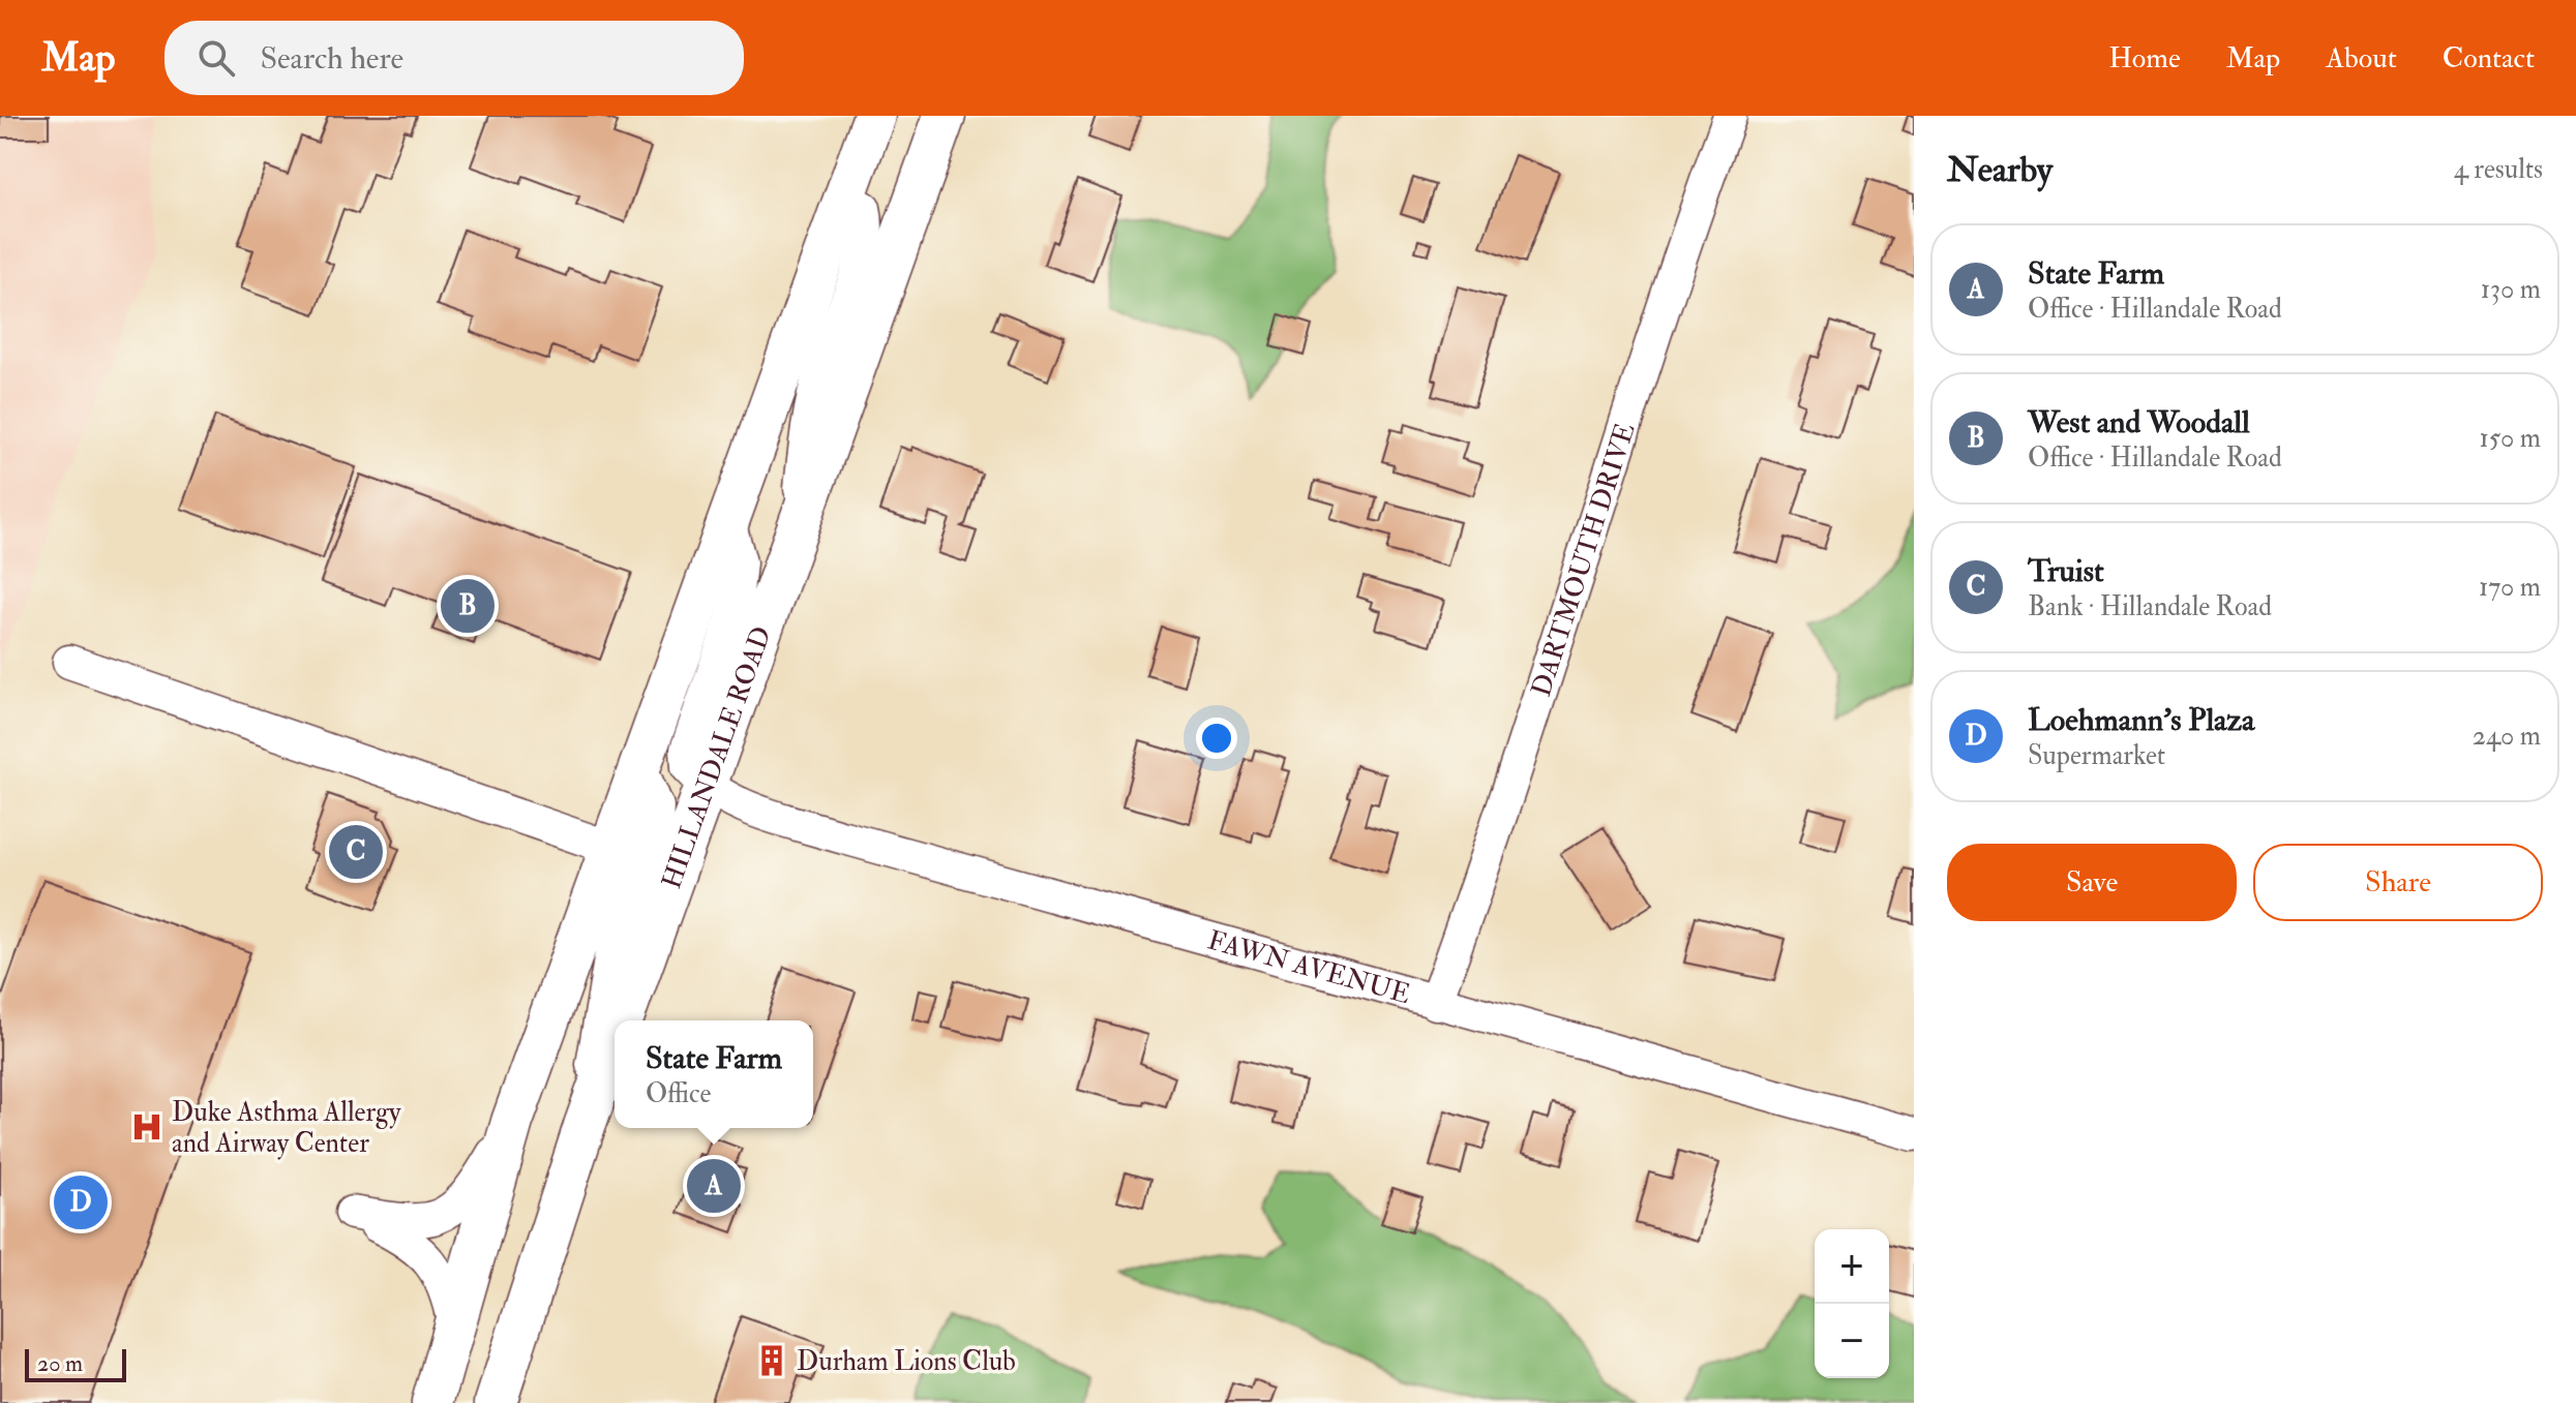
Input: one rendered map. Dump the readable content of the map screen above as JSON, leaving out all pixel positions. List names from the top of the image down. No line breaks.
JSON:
{"streets":{"main road":["HILLANDALE ROAD"],"street":["DARTMOUTH DRIVE","FAWN AVENUE"]},"crossings":[["DARTMOUTH DRIVE","FAWN AVENUE"],["HILLANDALE ROAD","FAWN AVENUE"]],"places":{"hospital":["Duke Asthma Allergy and Airway Center"],"building":["Durham Lions Club"]},"scale_bar":"20 m","page":{"header":"Map","search":"Search here","nav":["Home","Map","About","Contact"],"heading":["Nearby","4 results"],"list":[{"mark":"A","name":"State Farm","note":"Office · Hillandale Road","value":"130 m"},{"mark":"B","name":"West and Woodall","note":"Office · Hillandale Road","value":"150 m"},{"mark":"C","name":"Truist","note":"Bank · Hillandale Road","value":"170 m"},{"mark":"D","name":"Loehmann's Plaza","note":"Supermarket","value":"240 m"}],"pins":["B","C","A","D"],"buttons":["Save","Share"],"popup":["State Farm","Office"],"map_buttons":["+","−"],"scale":"20 m"}}
